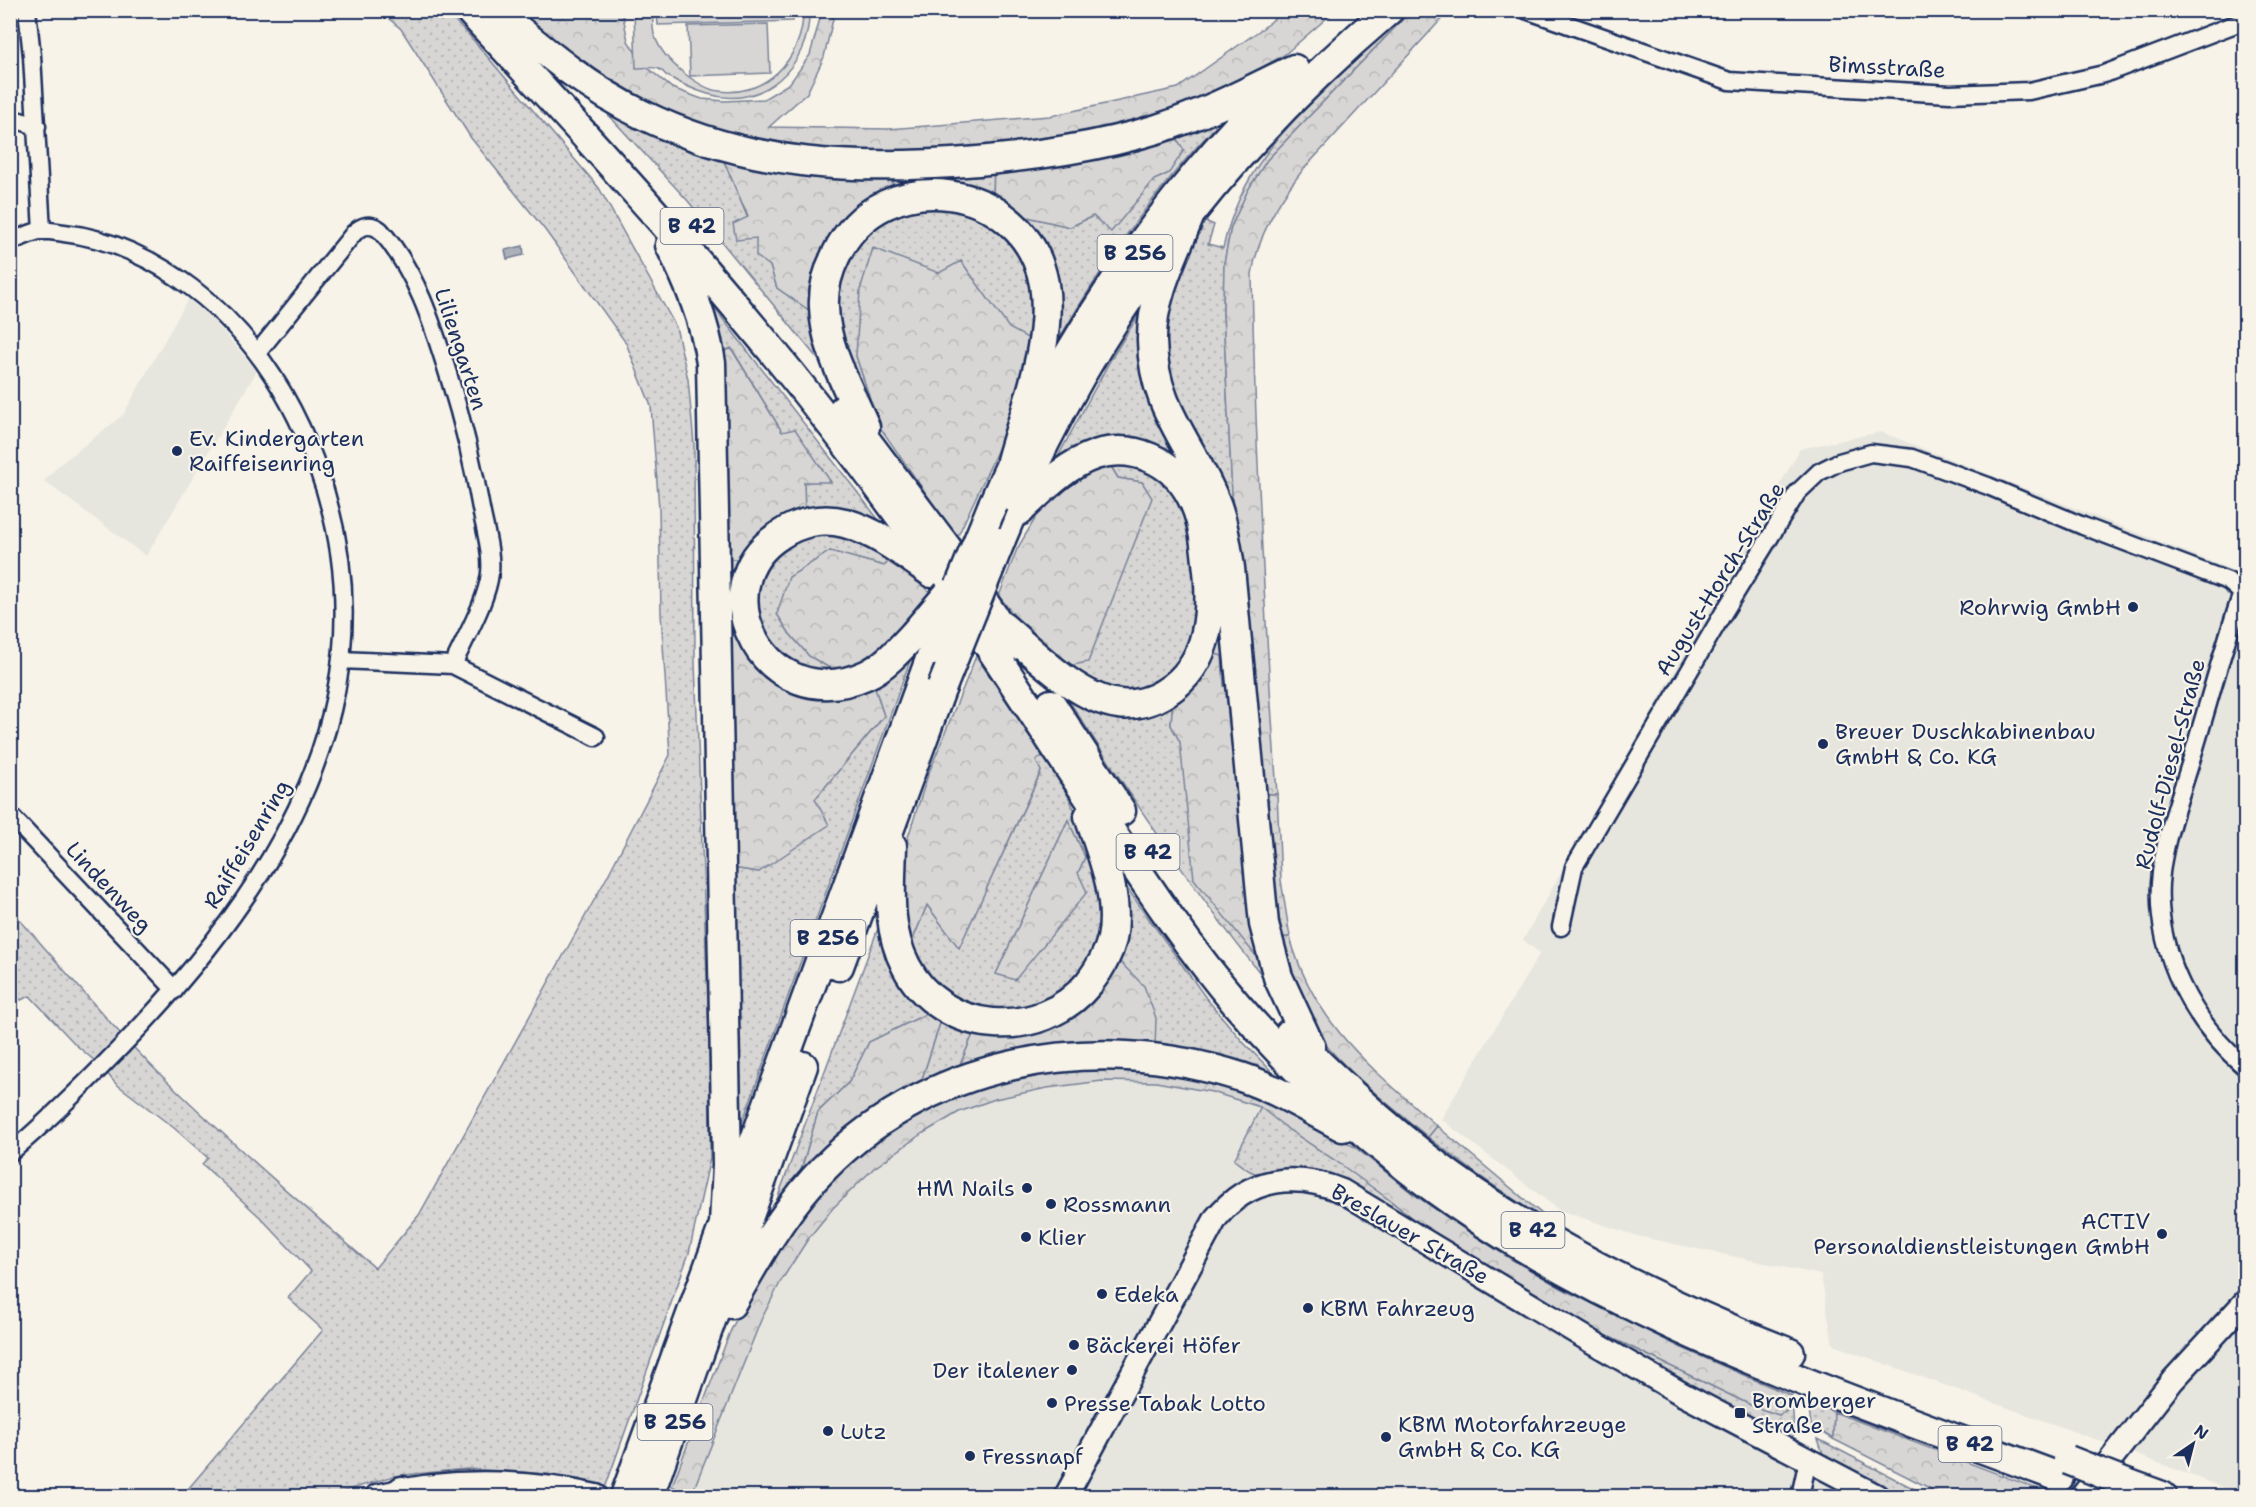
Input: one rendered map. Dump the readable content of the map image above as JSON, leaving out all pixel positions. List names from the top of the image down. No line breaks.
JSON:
{"streets":{"highway":["B 42","B 256"],"street":["Bimsstraße","Liliengarten","August-Horch-Straße","Rudolf-Diesel-Straße","Raiffeisenring","Lindenweg","Breslauer Straße"]},"crossings":[["B 42","B 256"],["Liliengarten","Raiffeisenring"],["August-Horch-Straße","Rudolf-Diesel-Straße"],["Raiffeisenring","Lindenweg"]],"places":{"other":["Ev. Kindergarten Raiffeisenring","Rohrwig GmbH","Breuer Duschkabinenbau GmbH & Co. KG","HM Nails","Rossmann","ACTIV Personaldienstleistungen GmbH","Klier","Edeka","KBM Fahrzeug","Bäckerei Höfer","Der italener","Presse Tabak Lotto","Lutz","KBM Motorfahrzeuge GmbH & Co. KG","Fressnapf"],"transit":["Bromberger Straße"]},"north":"top right"}
